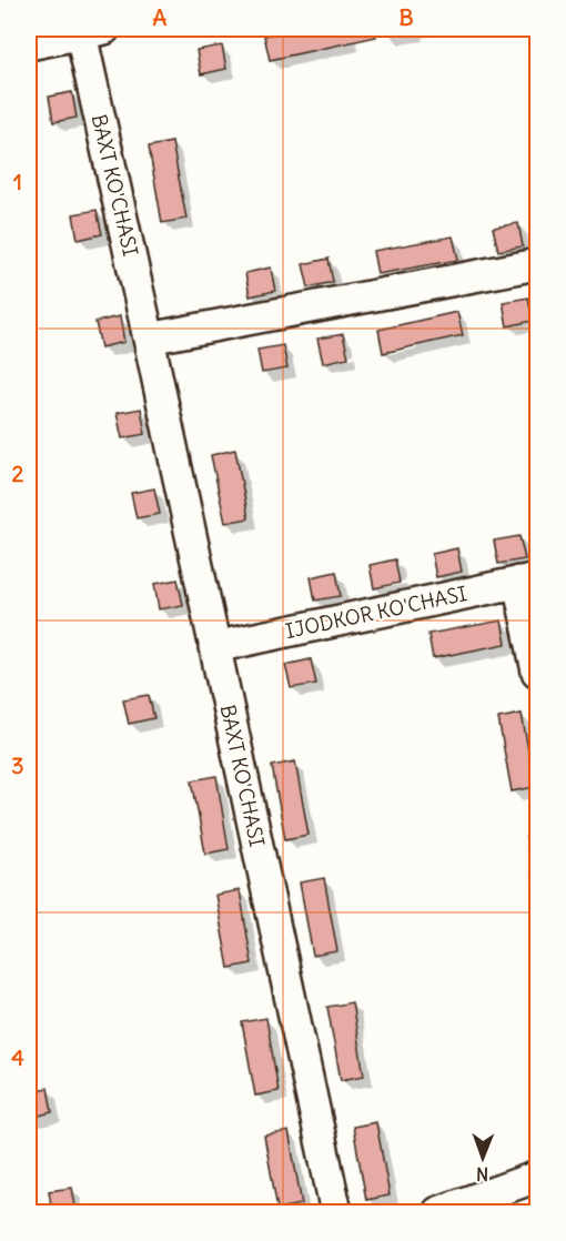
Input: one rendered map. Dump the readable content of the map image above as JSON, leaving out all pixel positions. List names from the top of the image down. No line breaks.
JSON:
{"streets":{"street":["BAXT KO'CHASI","IJODKOR KO'CHASI"]},"crossings":[["BAXT KO'CHASI","IJODKOR KO'CHASI"]],"north":"bottom","grid":{"columns":["A","B"],"rows":["1","2","3","4"]}}
